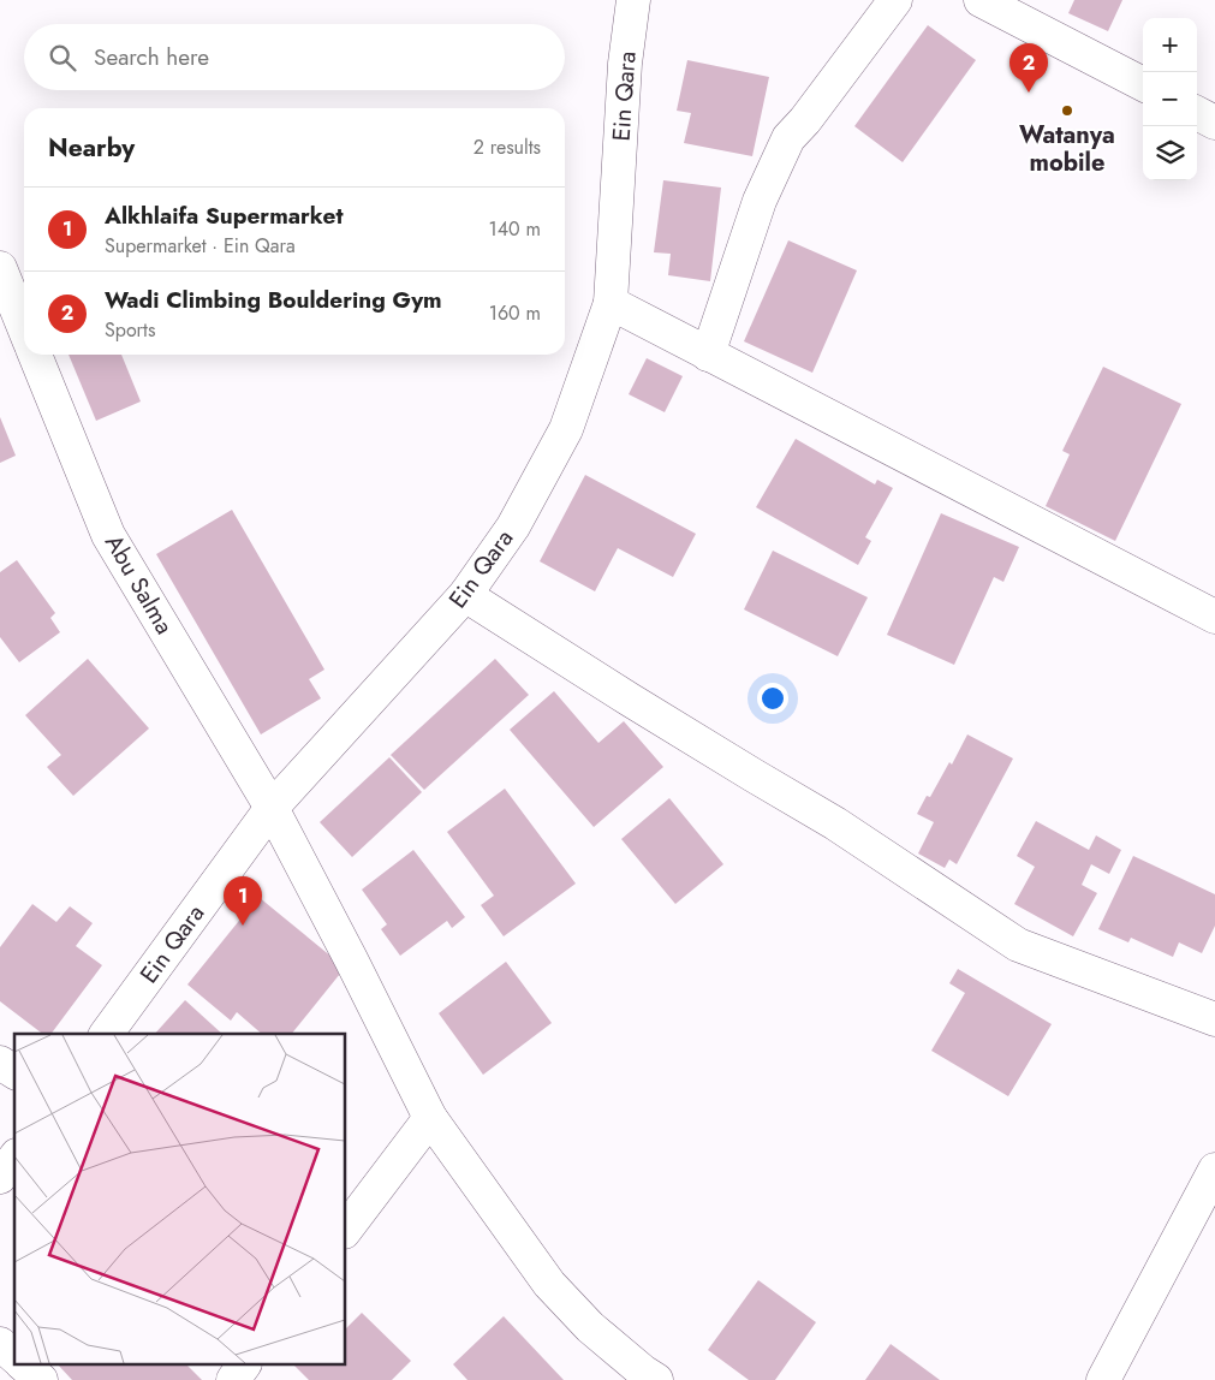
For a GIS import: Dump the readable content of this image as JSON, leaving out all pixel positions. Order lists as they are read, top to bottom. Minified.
{"streets":{"street":["Ein Qara","Abu Salma"]},"crossings":[["Ein Qara","Abu Salma"]],"places":["Watanya mobile"],"page":{"map_buttons":["+","−"],"search":"Search here","pins":["2","1"],"heading":["Nearby","2 results"],"list":[{"mark":"1","name":"Alkhlaifa Supermarket","note":"Supermarket · Ein Qara","value":"140 m"},{"mark":"2","name":"Wadi Climbing Bouldering Gym","note":"Sports","value":"160 m"}]}}
